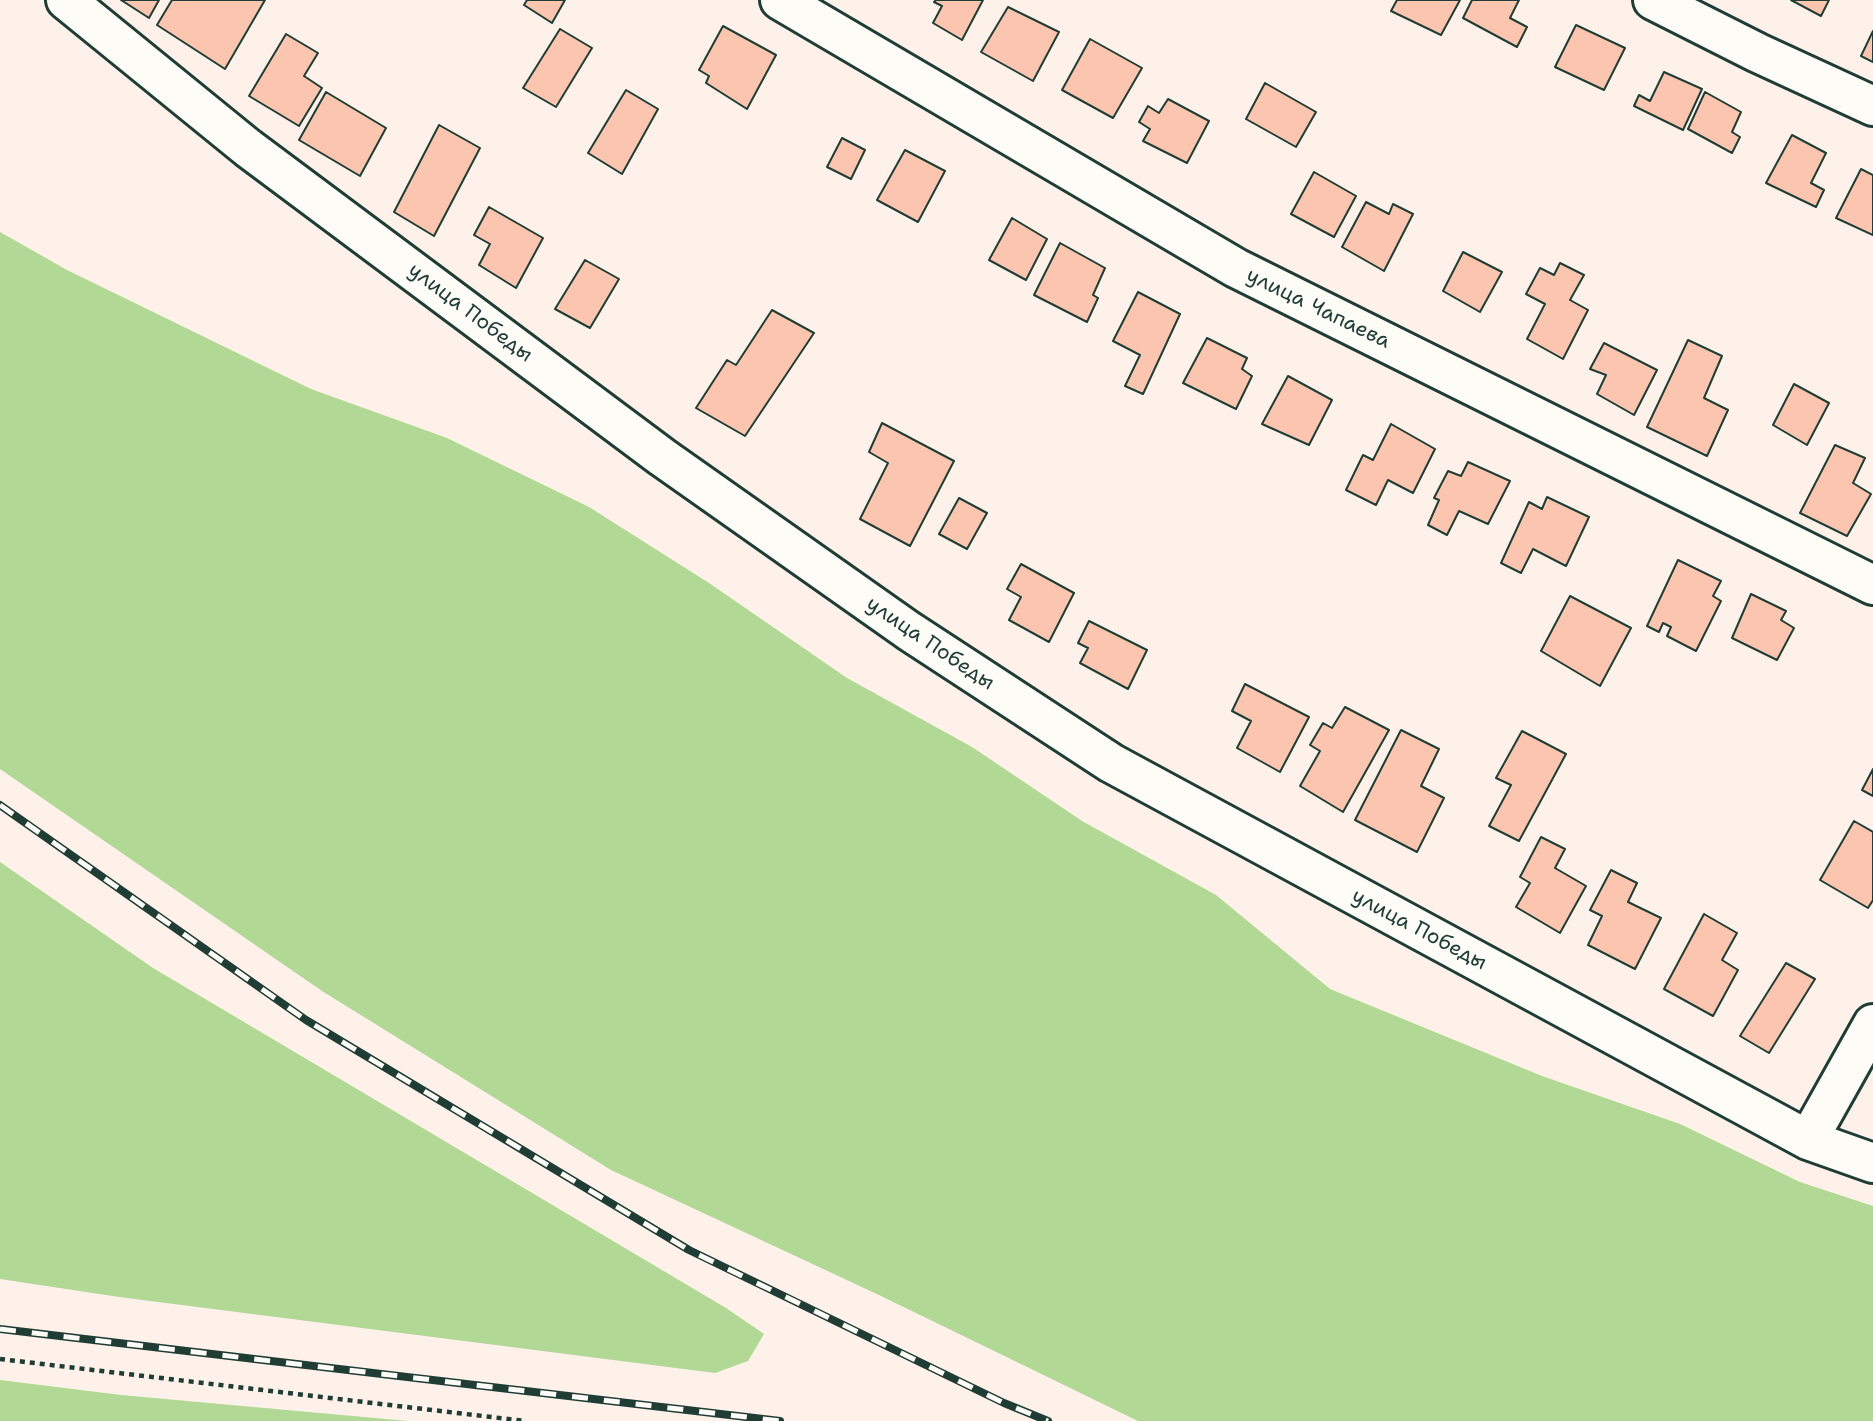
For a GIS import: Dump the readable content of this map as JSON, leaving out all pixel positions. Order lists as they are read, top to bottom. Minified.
{"streets":{"street":["улица Чапаева","улица Победы"]}}
